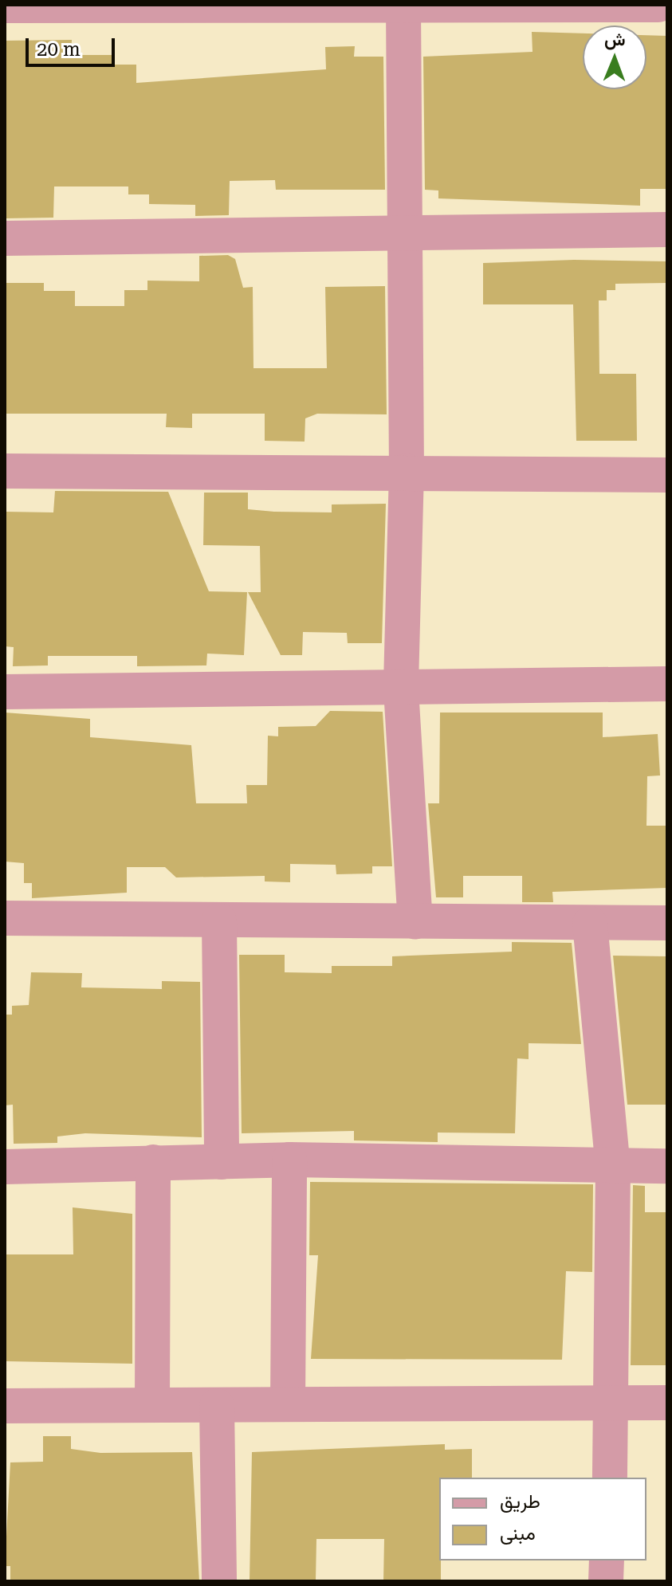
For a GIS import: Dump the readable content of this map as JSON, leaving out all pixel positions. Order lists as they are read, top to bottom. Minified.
{"legend":["طريق","مبنى"],"scale_bar":"20 m","north":"top"}
